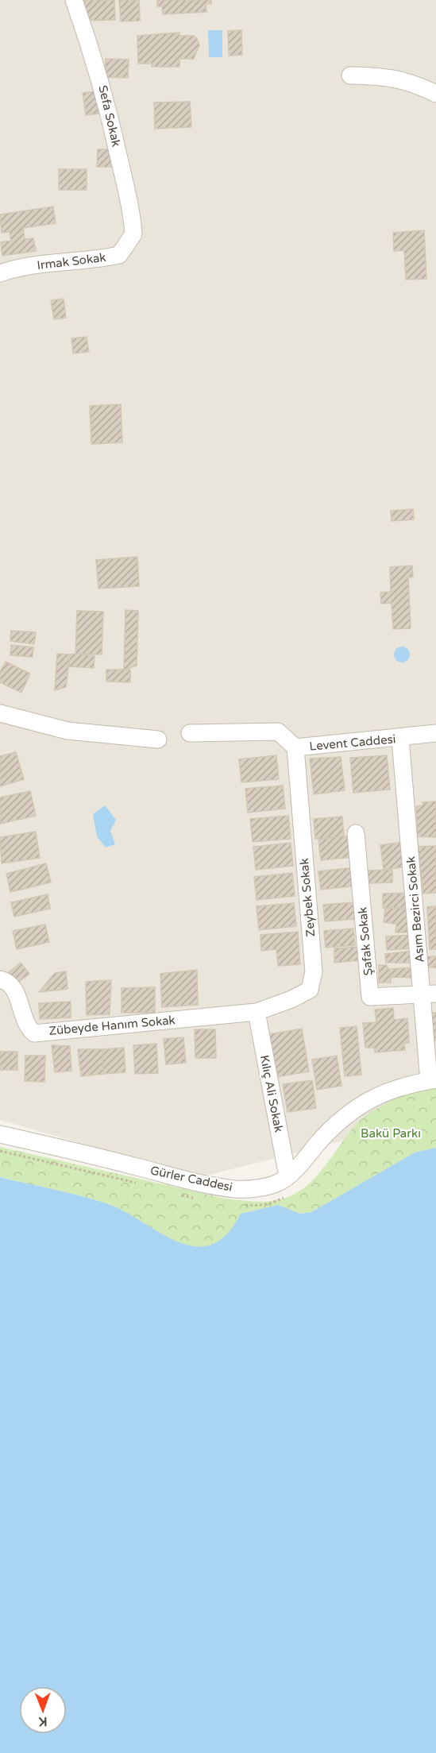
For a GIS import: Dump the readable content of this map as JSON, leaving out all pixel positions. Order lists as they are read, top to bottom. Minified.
{"streets":{"street":["Sefa Sokak","Irmak Sokak","Levent Caddesi","Zeybek Sokak","Asım Bezirci Sokak","Şafak Sokak","Zübeyde Hanım Sokak","Kılıç Ali Sokak","Gürler Caddesi"]},"crossings":[["Sefa Sokak","Irmak Sokak"],["Levent Caddesi","Zeybek Sokak"],["Levent Caddesi","Asım Bezirci Sokak"],["Zeybek Sokak","Zübeyde Hanım Sokak"],["Zeybek Sokak","Kılıç Ali Sokak"],["Asım Bezirci Sokak","Şafak Sokak"],["Asım Bezirci Sokak","Gürler Caddesi"],["Zübeyde Hanım Sokak","Kılıç Ali Sokak"],["Kılıç Ali Sokak","Gürler Caddesi"]],"parks":["Bakü Parkı"],"north":"bottom"}
